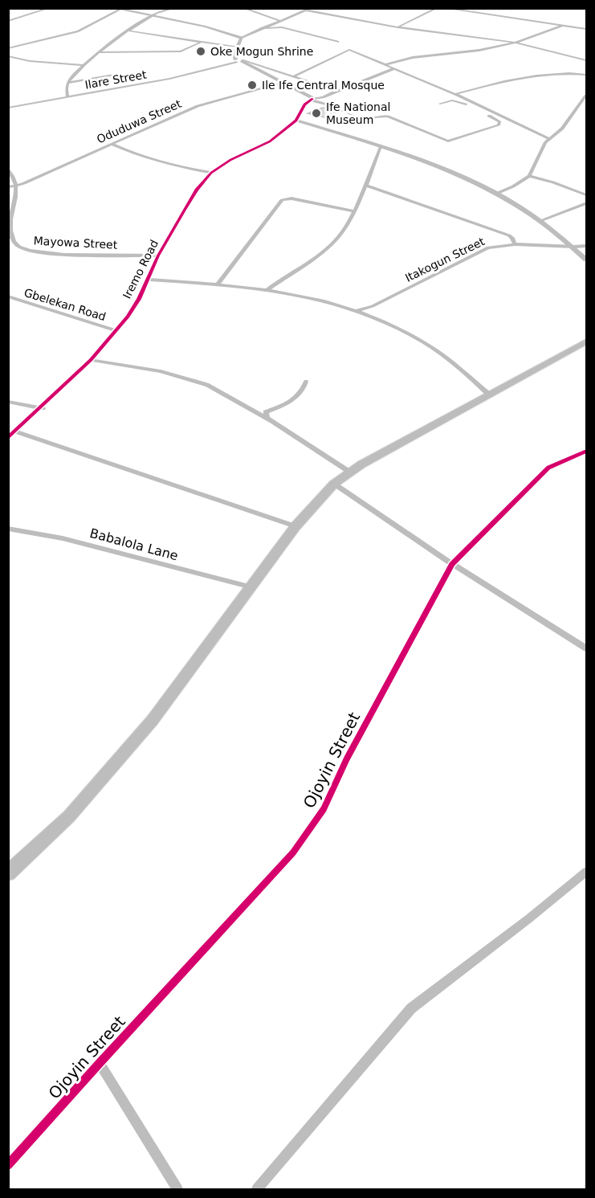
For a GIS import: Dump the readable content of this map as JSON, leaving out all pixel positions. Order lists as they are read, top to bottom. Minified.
{"streets":{"street":["Ilare Street","Oduduwa Street","Mayowa Street","Itakogun Street","Iremo Road","Gbelekan Road","Babalola Lane","Ojoyin Street"]},"crossings":[["Oduduwa Street","Mayowa Street"],["Mayowa Street","Iremo Road"],["Iremo Road","Gbelekan Road"]],"places":["Oke Mogun Shrine","Ile Ife Central Mosque","Ife National Museum"]}
